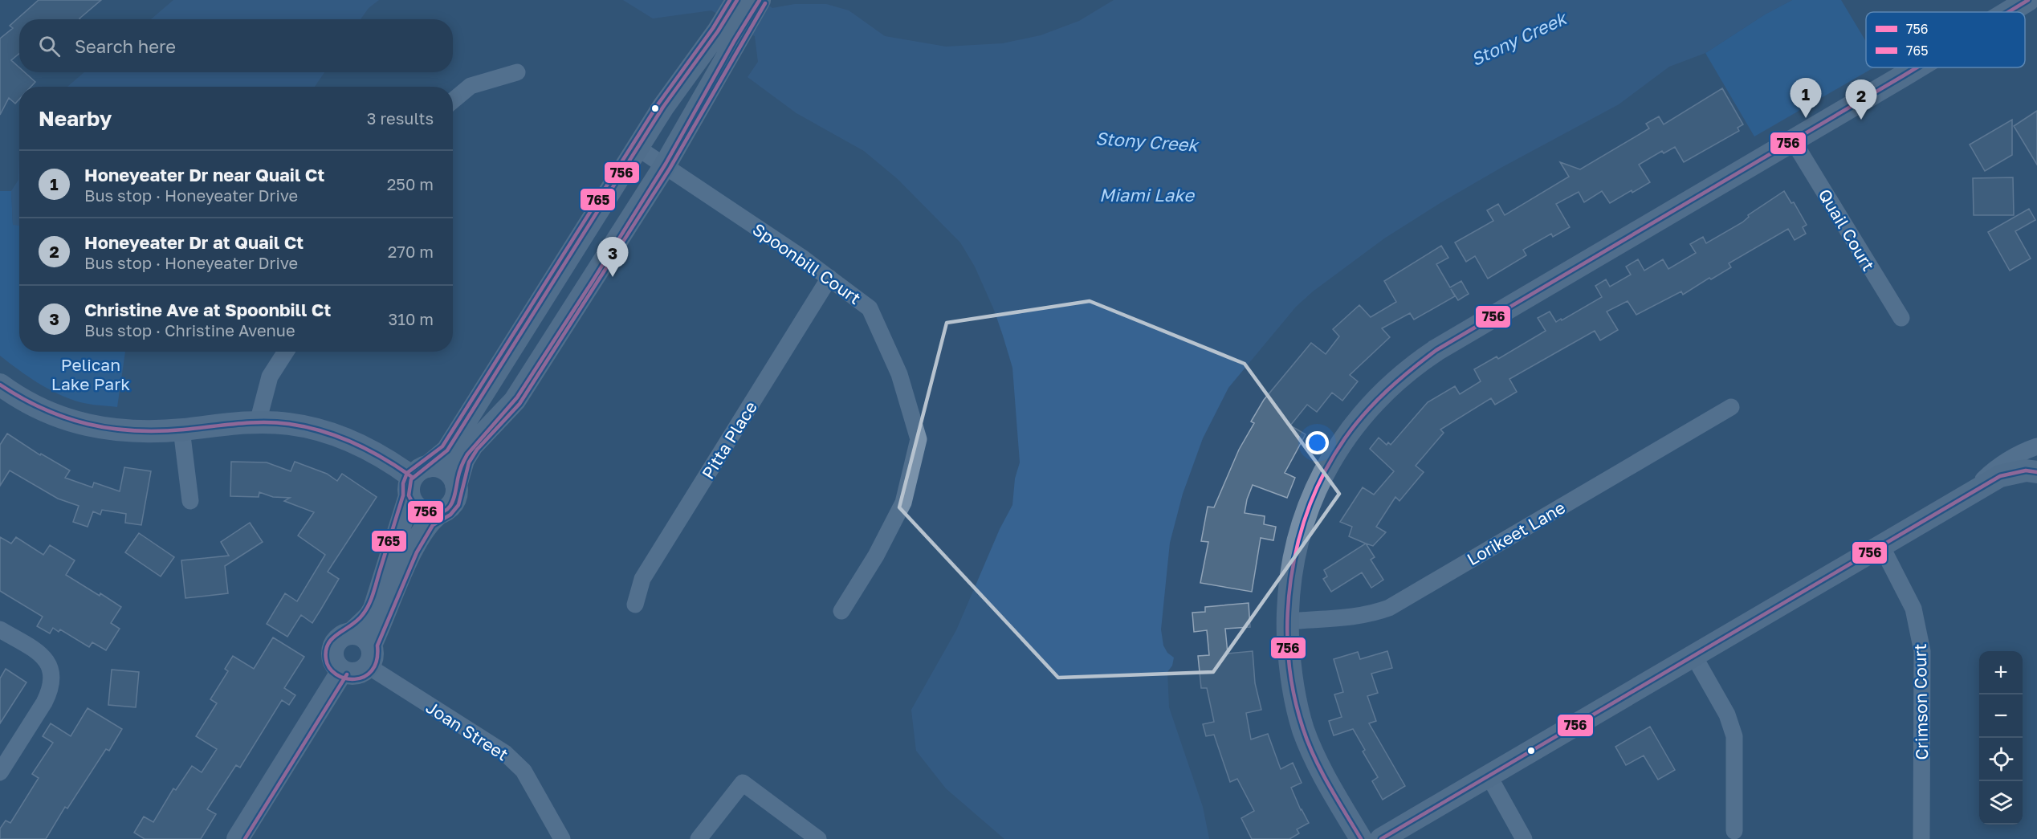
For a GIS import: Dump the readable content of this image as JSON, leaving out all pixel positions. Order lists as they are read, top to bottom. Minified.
{"streets":{"street":["Quail Court","Spoonbill Court","Pitta Place","Lorikeet Lane","Crimson Court","Joan Street"]},"crossings":[["Spoonbill Court","Pitta Place"]],"water":["Stony Creek","Miami Lake"],"parks":["Pelican Lake Park"],"lines":["transit line 756","transit line 765"],"legend":["756","765"],"page":{"search":"Search here","pins":["1","2","3"],"heading":["Nearby","3 results"],"list":[{"mark":"1","name":"Honeyeater Dr near Quail Ct","note":"Bus stop · Honeyeater Drive","value":"250 m"},{"mark":"2","name":"Honeyeater Dr at Quail Ct","note":"Bus stop · Honeyeater Drive","value":"270 m"},{"mark":"3","name":"Christine Ave at Spoonbill Ct","note":"Bus stop · Christine Avenue","value":"310 m"}],"map_buttons":["+","−"]}}
